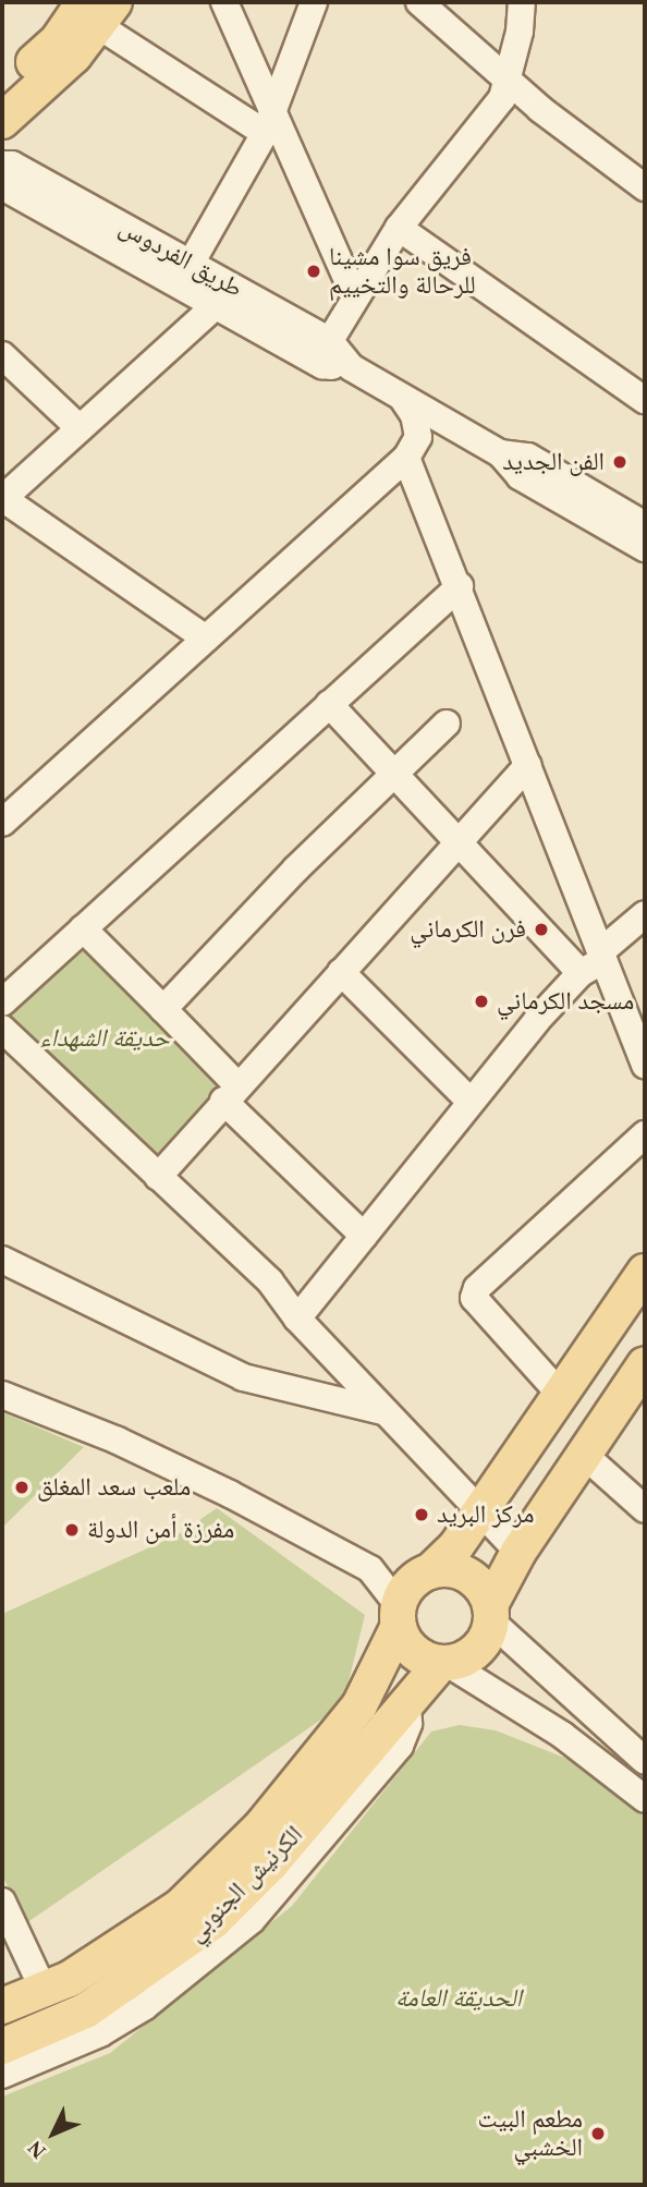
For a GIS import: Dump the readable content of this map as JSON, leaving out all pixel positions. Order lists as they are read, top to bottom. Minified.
{"streets":{"main road":["الكرنيش الجنوبي"],"street":["طريق الفردوس"]},"parks":["حديقة الشهداء","الحديقة العامة"],"places":["فريق سوا مشينا للرحالة والتخييم","الفن الجديد","فرن الكرماني","مسجد الكرماني","ملعب سعد المغلق","مركز البريد","مفرزة أمن الدولة","مطعم البيت الخشبي"],"north":"bottom left"}
